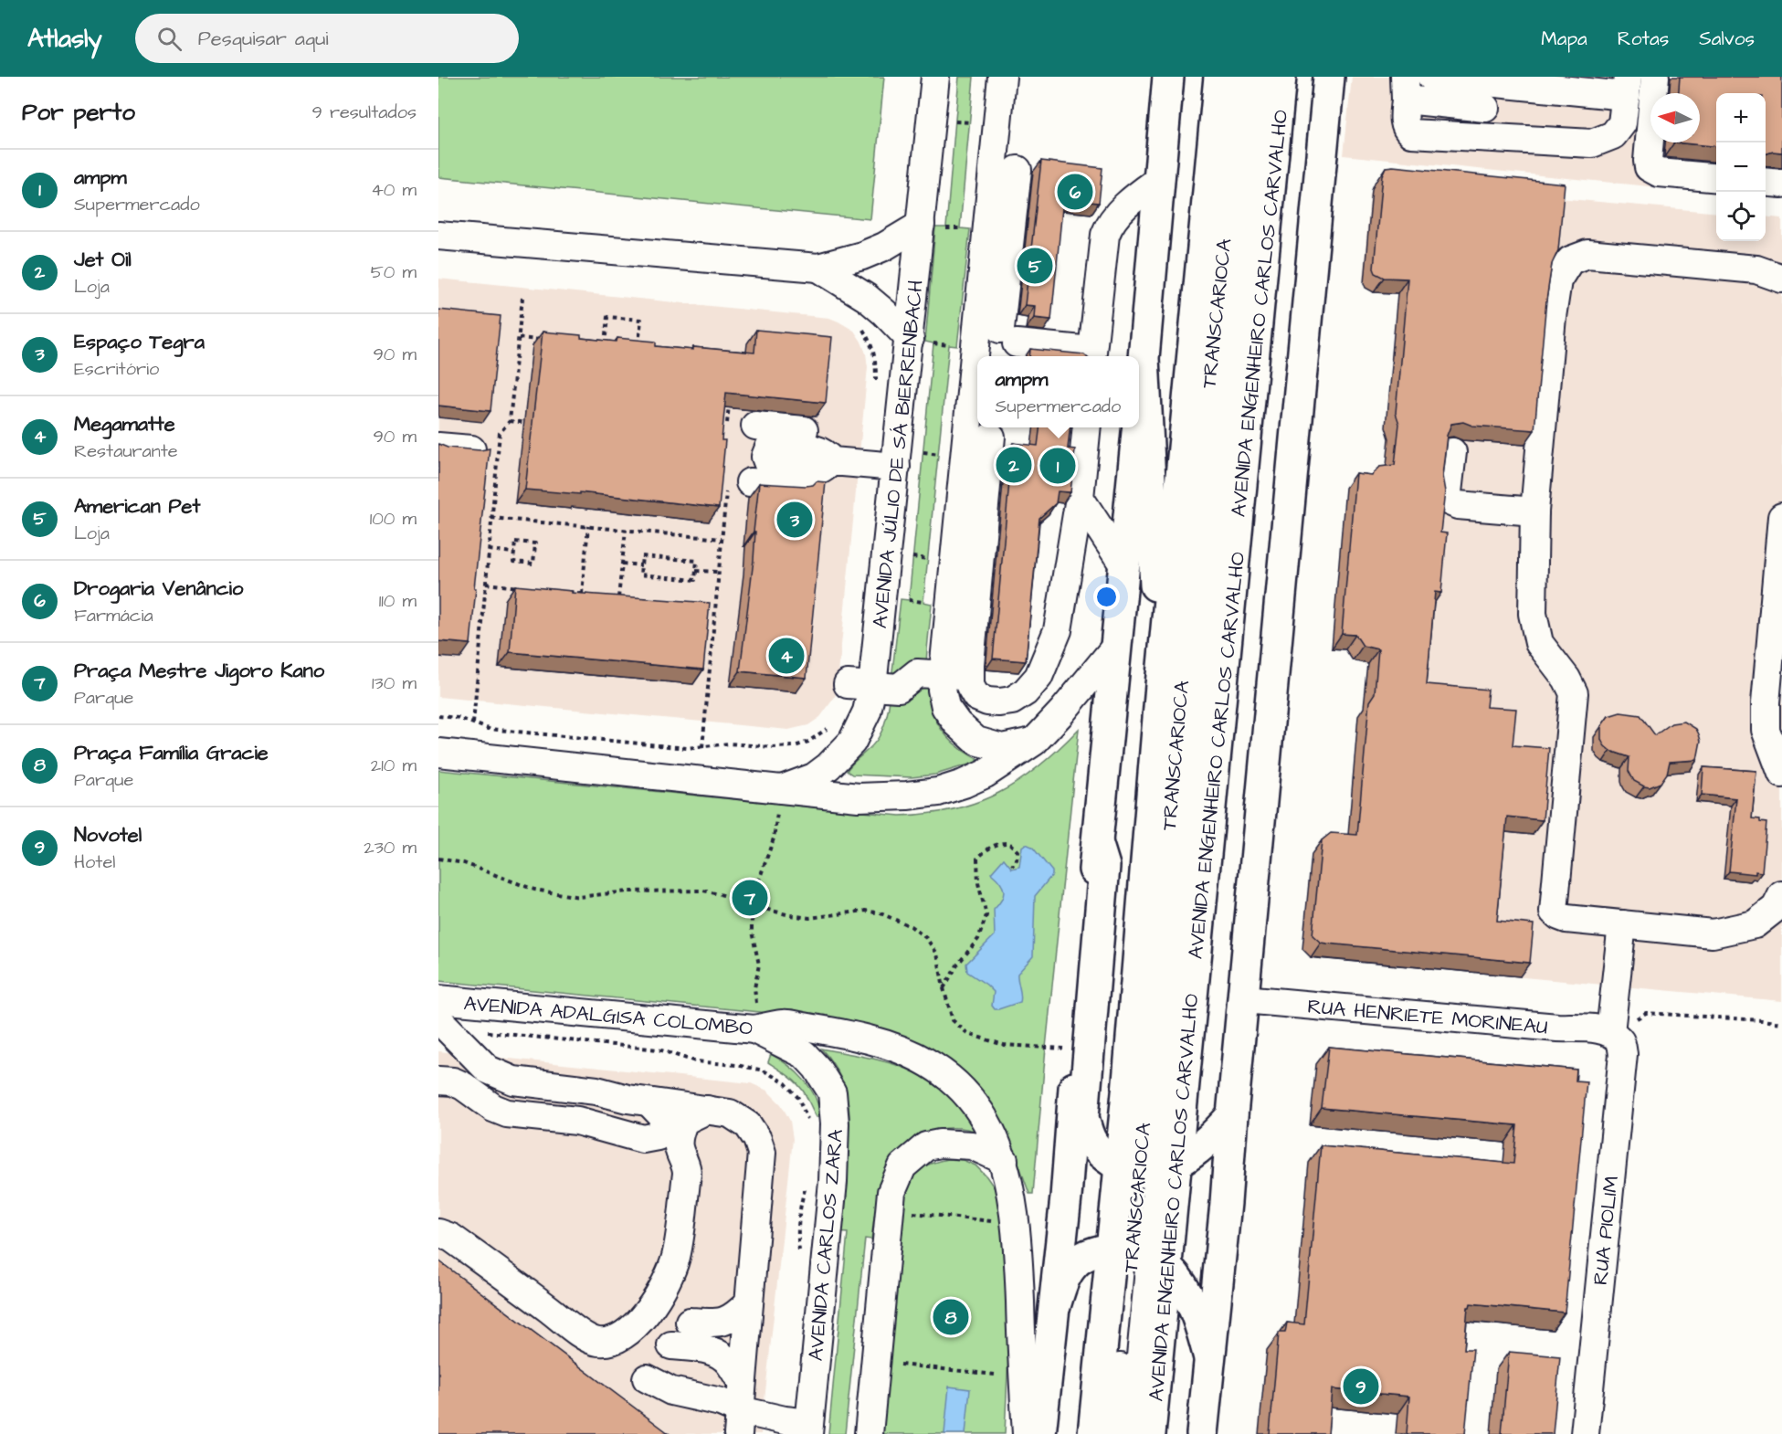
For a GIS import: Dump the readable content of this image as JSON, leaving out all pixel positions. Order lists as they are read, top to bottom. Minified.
{"streets":{"main road":["AVENIDA ENGENHEIRO CARLOS CARVALHO"],"street":["TRANSCARIOCA","AVENIDA JÚLIO DE SÁ BIERRENBACH","AVENIDA ADALGISA COLOMBO","RUA HENRIETE MORINEAU","RUA PIOLIM","AVENIDA CARLOS ZARA"]},"crossings":[["TRANSCARIOCA","AVENIDA ENGENHEIRO CARLOS CARVALHO"],["AVENIDA ADALGISA COLOMBO","AVENIDA CARLOS ZARA"],["RUA HENRIETE MORINEAU","RUA PIOLIM"]],"north":"left","page":{"header":"Atlasly","search":"Pesquisar aqui","nav":["Mapa","Rotas","Salvos"],"heading":["Por perto","9 resultados"],"map_buttons":["+","−"],"list":[{"mark":"1","name":"ampm","note":"Supermercado","value":"40 m"},{"mark":"2","name":"Jet Oil","note":"Loja","value":"50 m"},{"mark":"3","name":"Espaço Tegra","note":"Escritório","value":"90 m"},{"mark":"4","name":"Megamatte","note":"Restaurante","value":"90 m"},{"mark":"5","name":"American Pet","note":"Loja","value":"100 m"},{"mark":"6","name":"Drogaria Venâncio","note":"Farmácia","value":"110 m"},{"mark":"7","name":"Praça Mestre Jigoro Kano","note":"Parque","value":"130 m"},{"mark":"8","name":"Praça Família Gracie","note":"Parque","value":"210 m"},{"mark":"9","name":"Novotel","note":"Hotel","value":"230 m"}],"pins":["6","5","2","1","3","4","7","8","9"],"popup":["ampm","Supermercado"]}}
